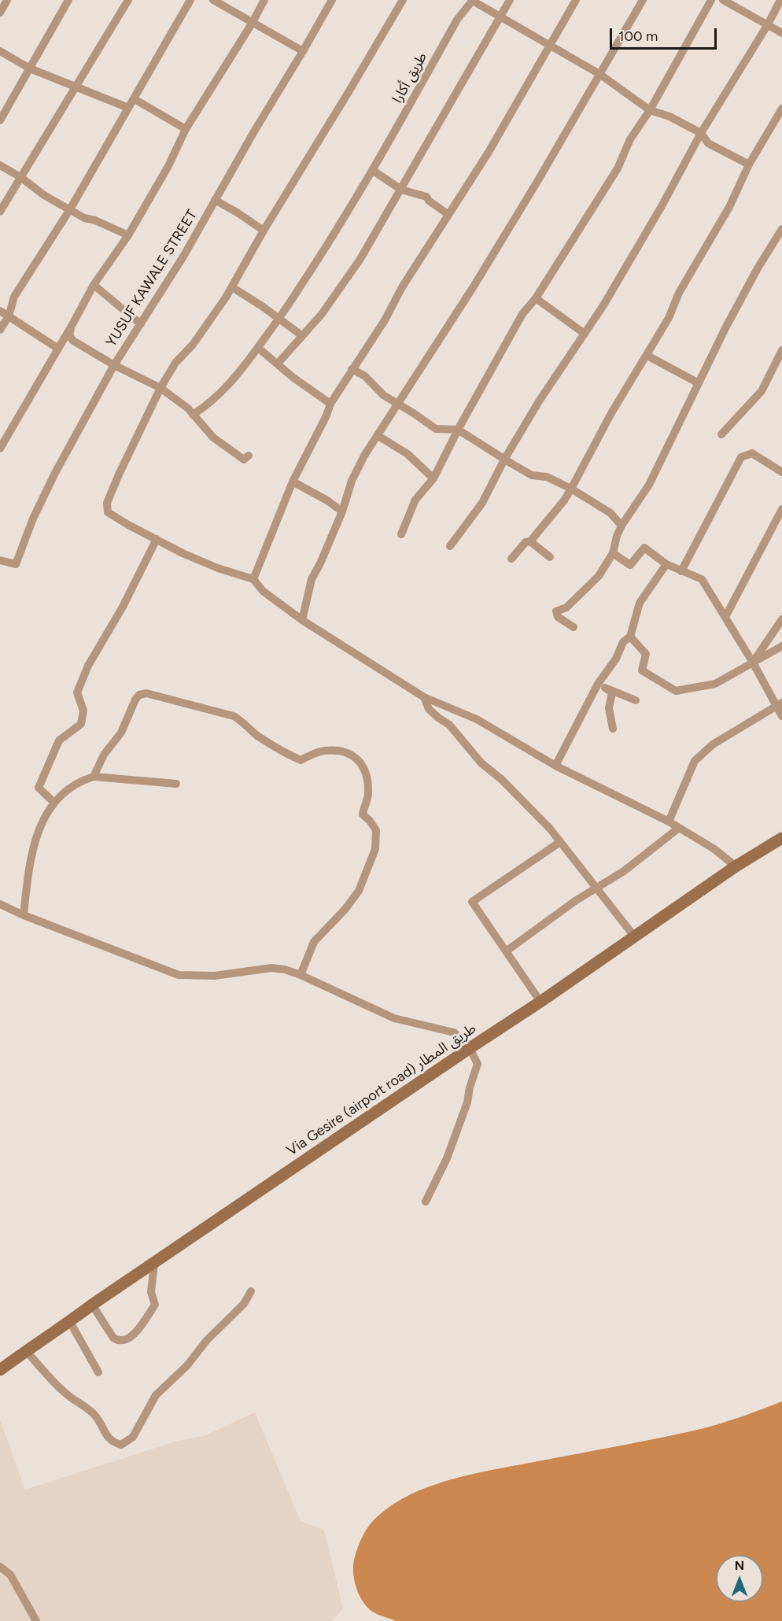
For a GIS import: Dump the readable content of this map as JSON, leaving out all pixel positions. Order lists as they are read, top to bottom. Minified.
{"streets":{"main road":["Via Gesire (airport road) طريق المطار"],"street":["طريق أكارا","YUSUF KAWALE STREET"]},"scale_bar":"100 m","north":"top"}
